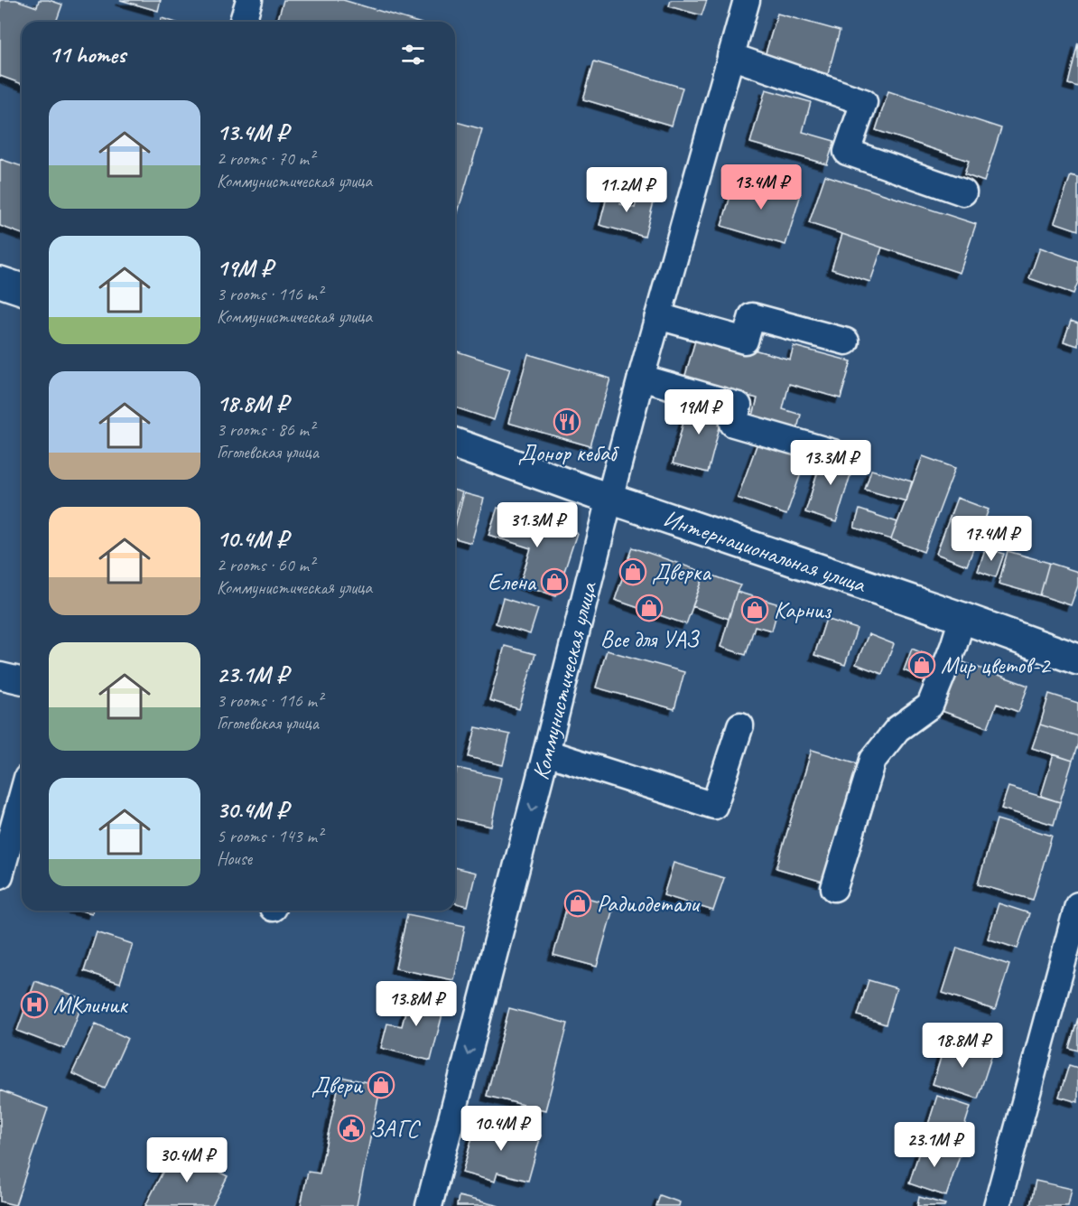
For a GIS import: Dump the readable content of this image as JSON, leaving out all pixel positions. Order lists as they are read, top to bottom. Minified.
{"streets":{"main road":["Интернациональная улица"],"street":["Коммунистическая улица"]},"crossings":[["Интернациональная улица","Коммунистическая улица"]],"one_way":["Коммунистическая улица"],"places":{"restaurant":["Донор кебаб"],"shop":["Дверка","Елена","Все для УАЗ","Карниз","Мир цветов-2","Радиодетали","Двери"],"hospital":["МКлиник"],"public building":["ЗАГС"]},"page":{"heading":"11 homes","list":[{"name":"13.4M ₽","note":"2 rooms · 70 m² · Коммунистическая улица"},{"name":"19M ₽","note":"3 rooms · 116 m² · Коммунистическая улица"},{"name":"18.8M ₽","note":"3 rooms · 86 m² · Гоголевская улица"},{"name":"10.4M ₽","note":"2 rooms · 60 m² · Коммунистическая улица"},{"name":"23.1M ₽","note":"3 rooms · 116 m² · Гоголевская улица"},{"name":"30.4M ₽","note":"5 rooms · 143 m² · House"}],"price":["13.4M ₽","11.2M ₽","19M ₽","13.3M ₽","31.3M ₽","17.4M ₽","13.8M ₽","18.8M ₽","10.4M ₽","23.1M ₽","30.4M ₽"]}}
